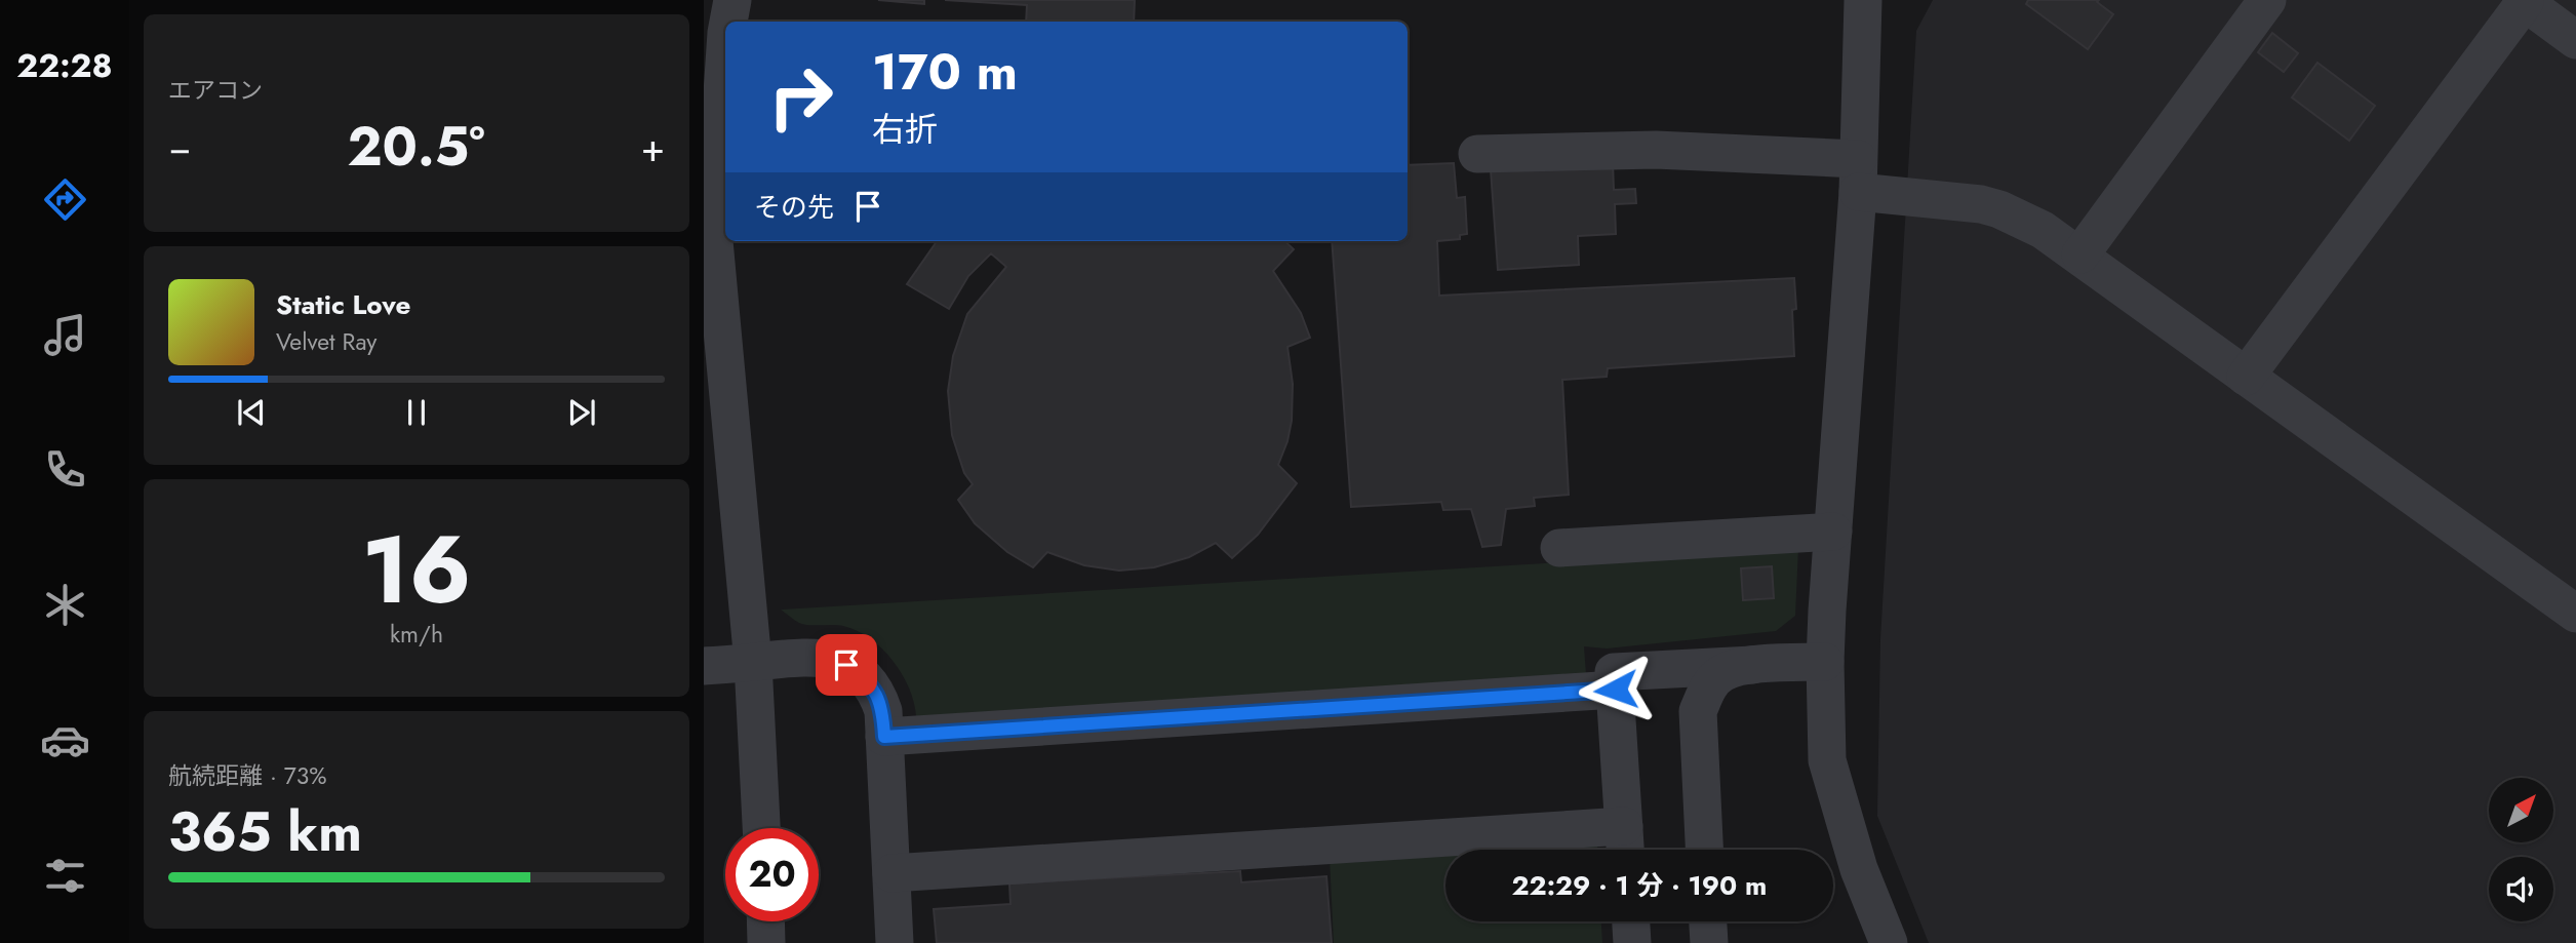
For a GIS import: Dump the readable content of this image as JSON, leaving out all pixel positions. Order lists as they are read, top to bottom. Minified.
{"north":"top right","page":{"tabs":"22:28","tile":["エアコン",["16","km/h"],["航続距離 · 73%","365 km"]],"turn":["170 m","右折"],"heat":["−","20.5°","+"],"then":"その先","song":["Static Love","Velvet Ray"],"limit":"20","trip":"22:29 · 1 分 · 190 m"}}
